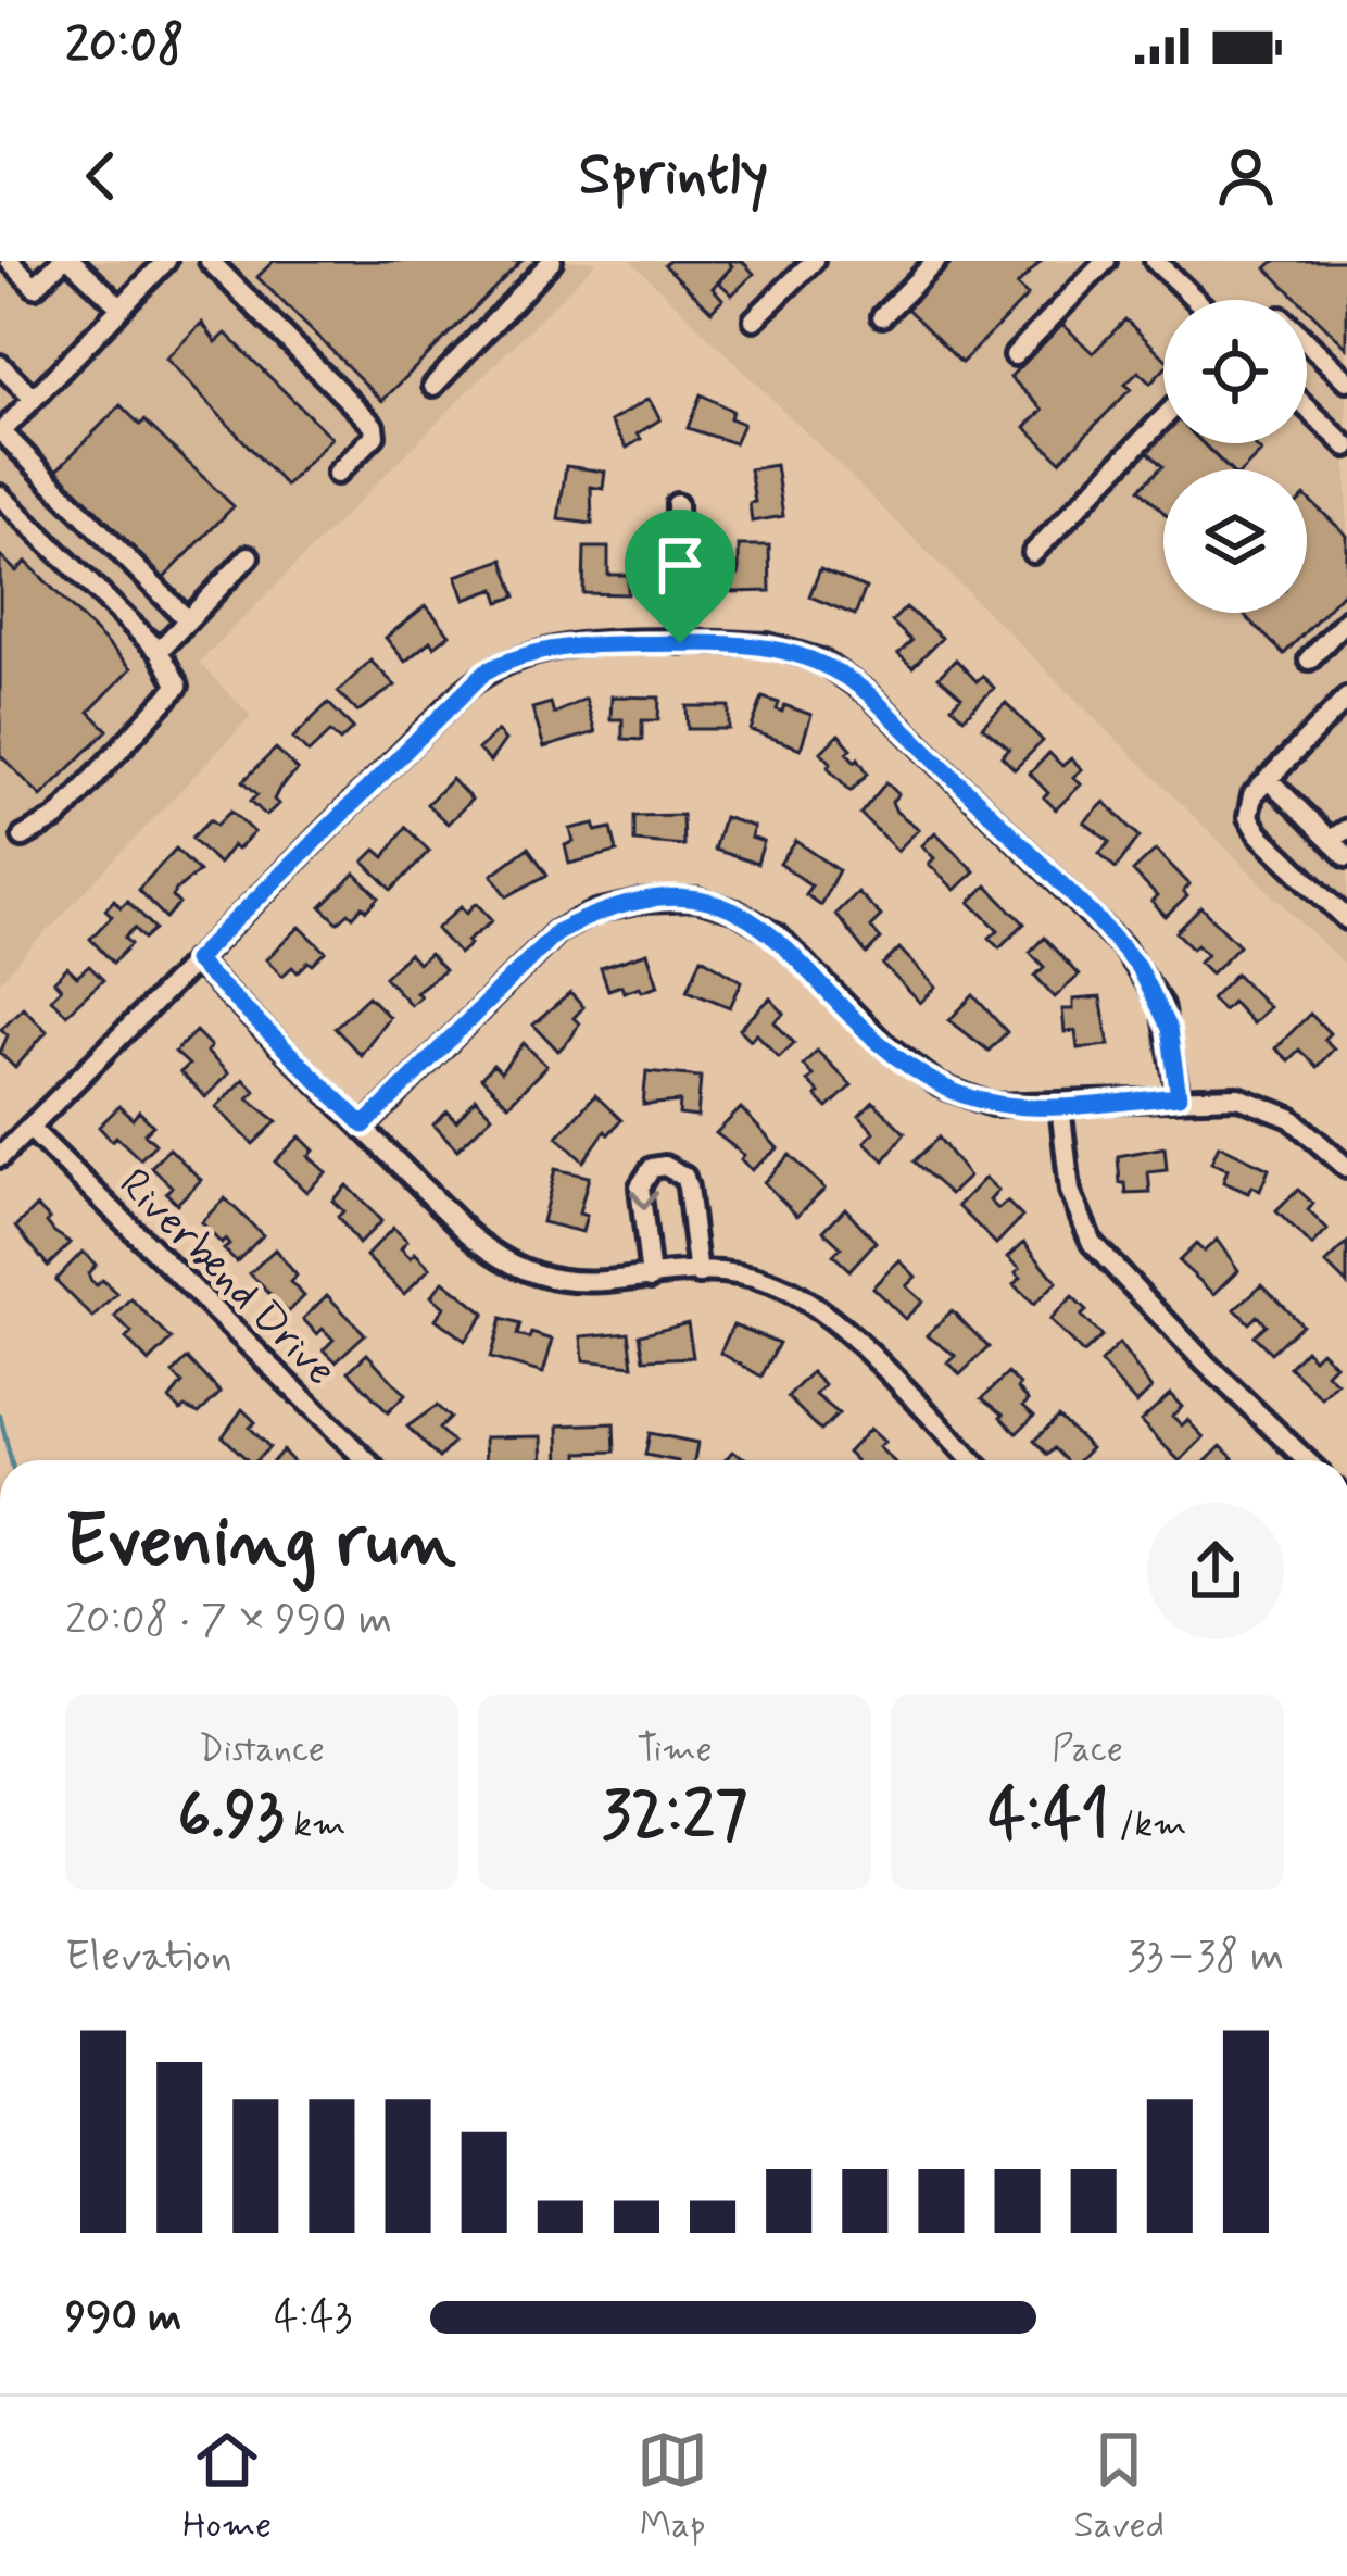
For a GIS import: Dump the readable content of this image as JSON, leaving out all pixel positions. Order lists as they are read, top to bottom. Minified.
{"streets":{"street":["Riverbend Drive"]},"page":{"status":"20:08","header":"Sprintly","heading":["Evening run","20:08 · 7 × 990 m"],"stats":[["Distance","6.93 km"],["Time","32:27"],["Pace","4:41 /km"]],"chart":["Elevation","33–38 m"],"list":[{"name":"990 m","note":"4:43"}],"tabs":["Home","Map","Saved"]}}
